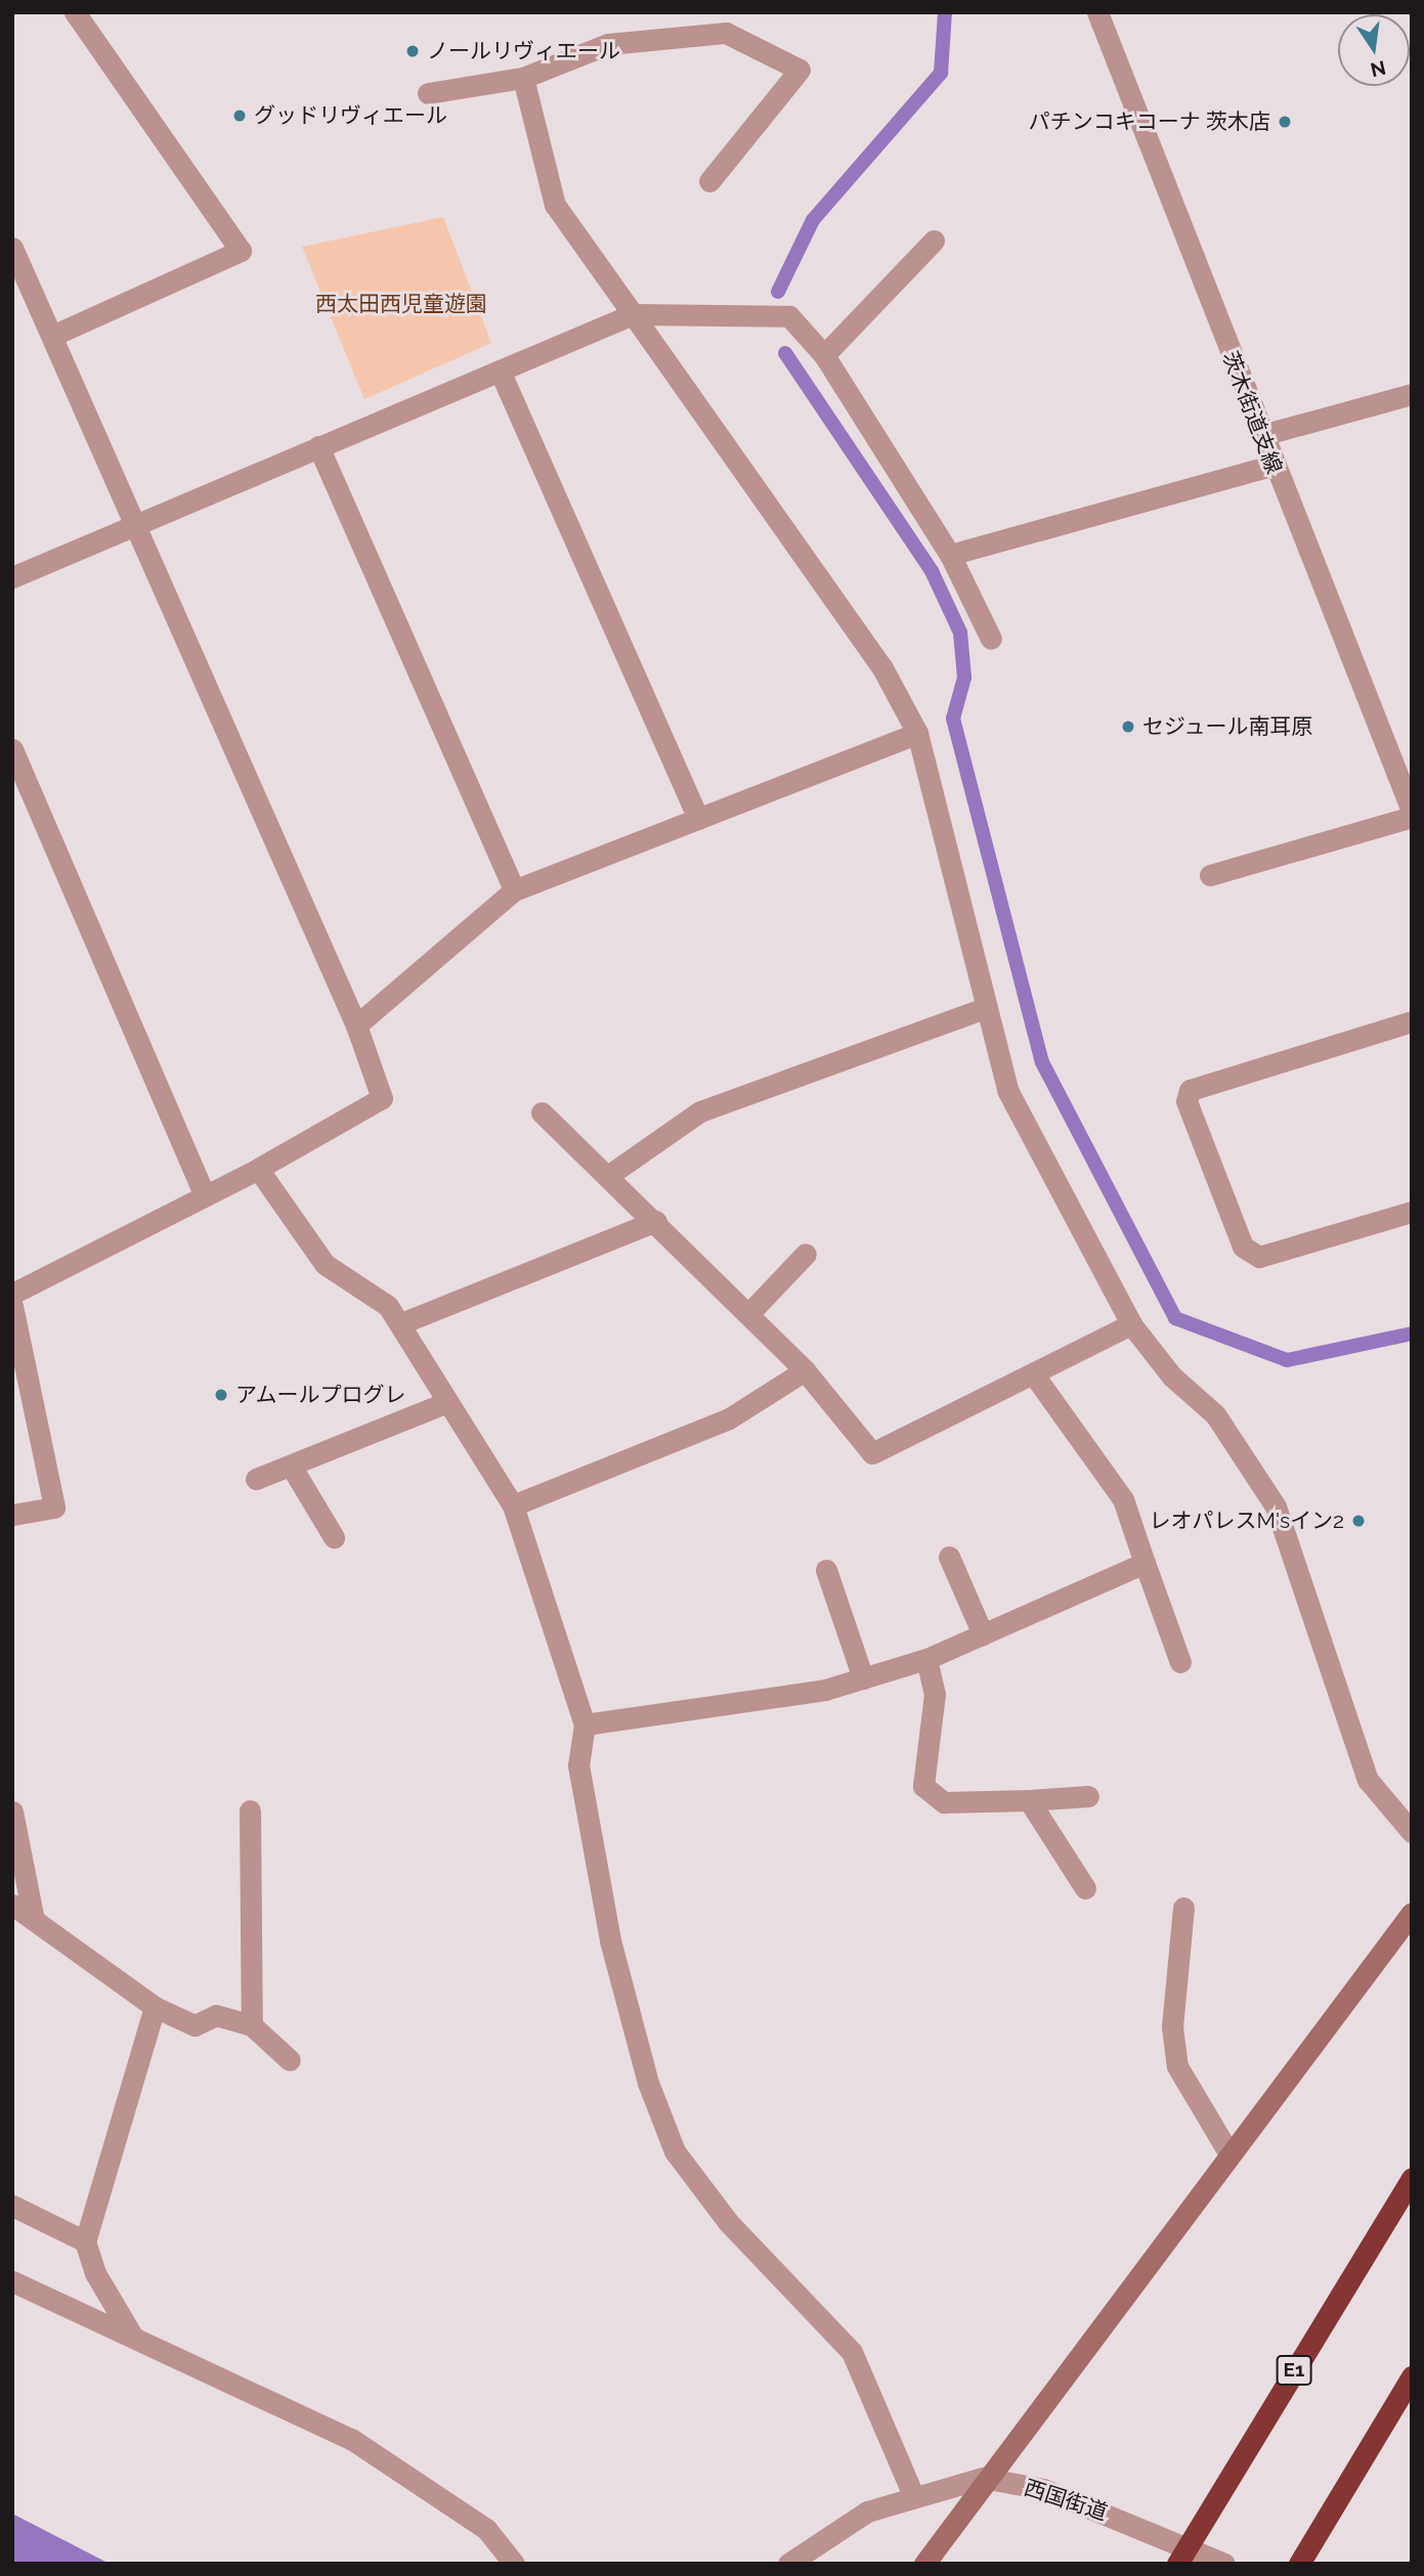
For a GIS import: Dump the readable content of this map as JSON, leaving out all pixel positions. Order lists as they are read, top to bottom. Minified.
{"streets":{"highway":["E1"],"street":["茨木街道支線","西国街道"]},"parks":["西太田西児童遊園"],"places":["ノールリヴィエール","グッドリヴィエール","パチンコキコーナ 茨木店","セジュール南耳原","アムールプログレ","レオパレスM'sイン2"],"north":"bottom"}
